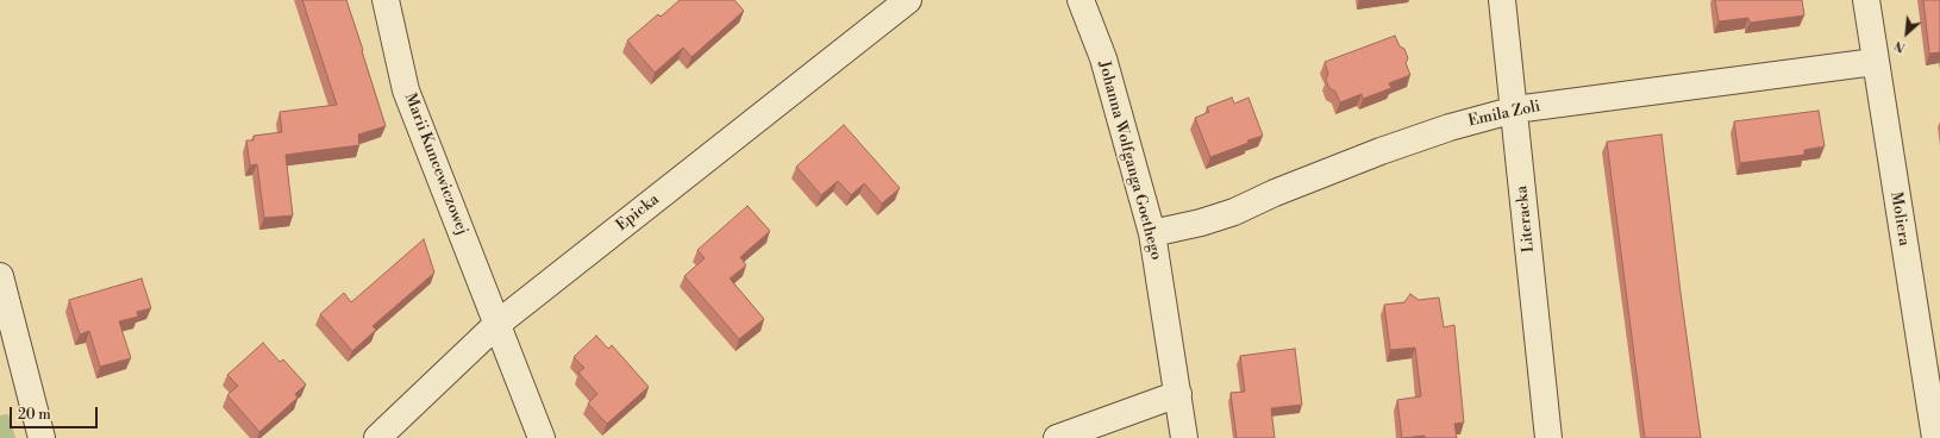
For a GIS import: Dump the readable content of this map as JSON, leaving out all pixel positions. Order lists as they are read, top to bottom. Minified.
{"streets":{"street":["Emila Zoli","Johanna Wolfganga Goethego","Marii Kuncewiczowej","Epicka","Literacka","Moliera"]},"crossings":[["Emila Zoli","Johanna Wolfganga Goethego"],["Emila Zoli","Literacka"],["Emila Zoli","Moliera"],["Marii Kuncewiczowej","Epicka"]],"scale_bar":"20 m","north":"bottom left"}
